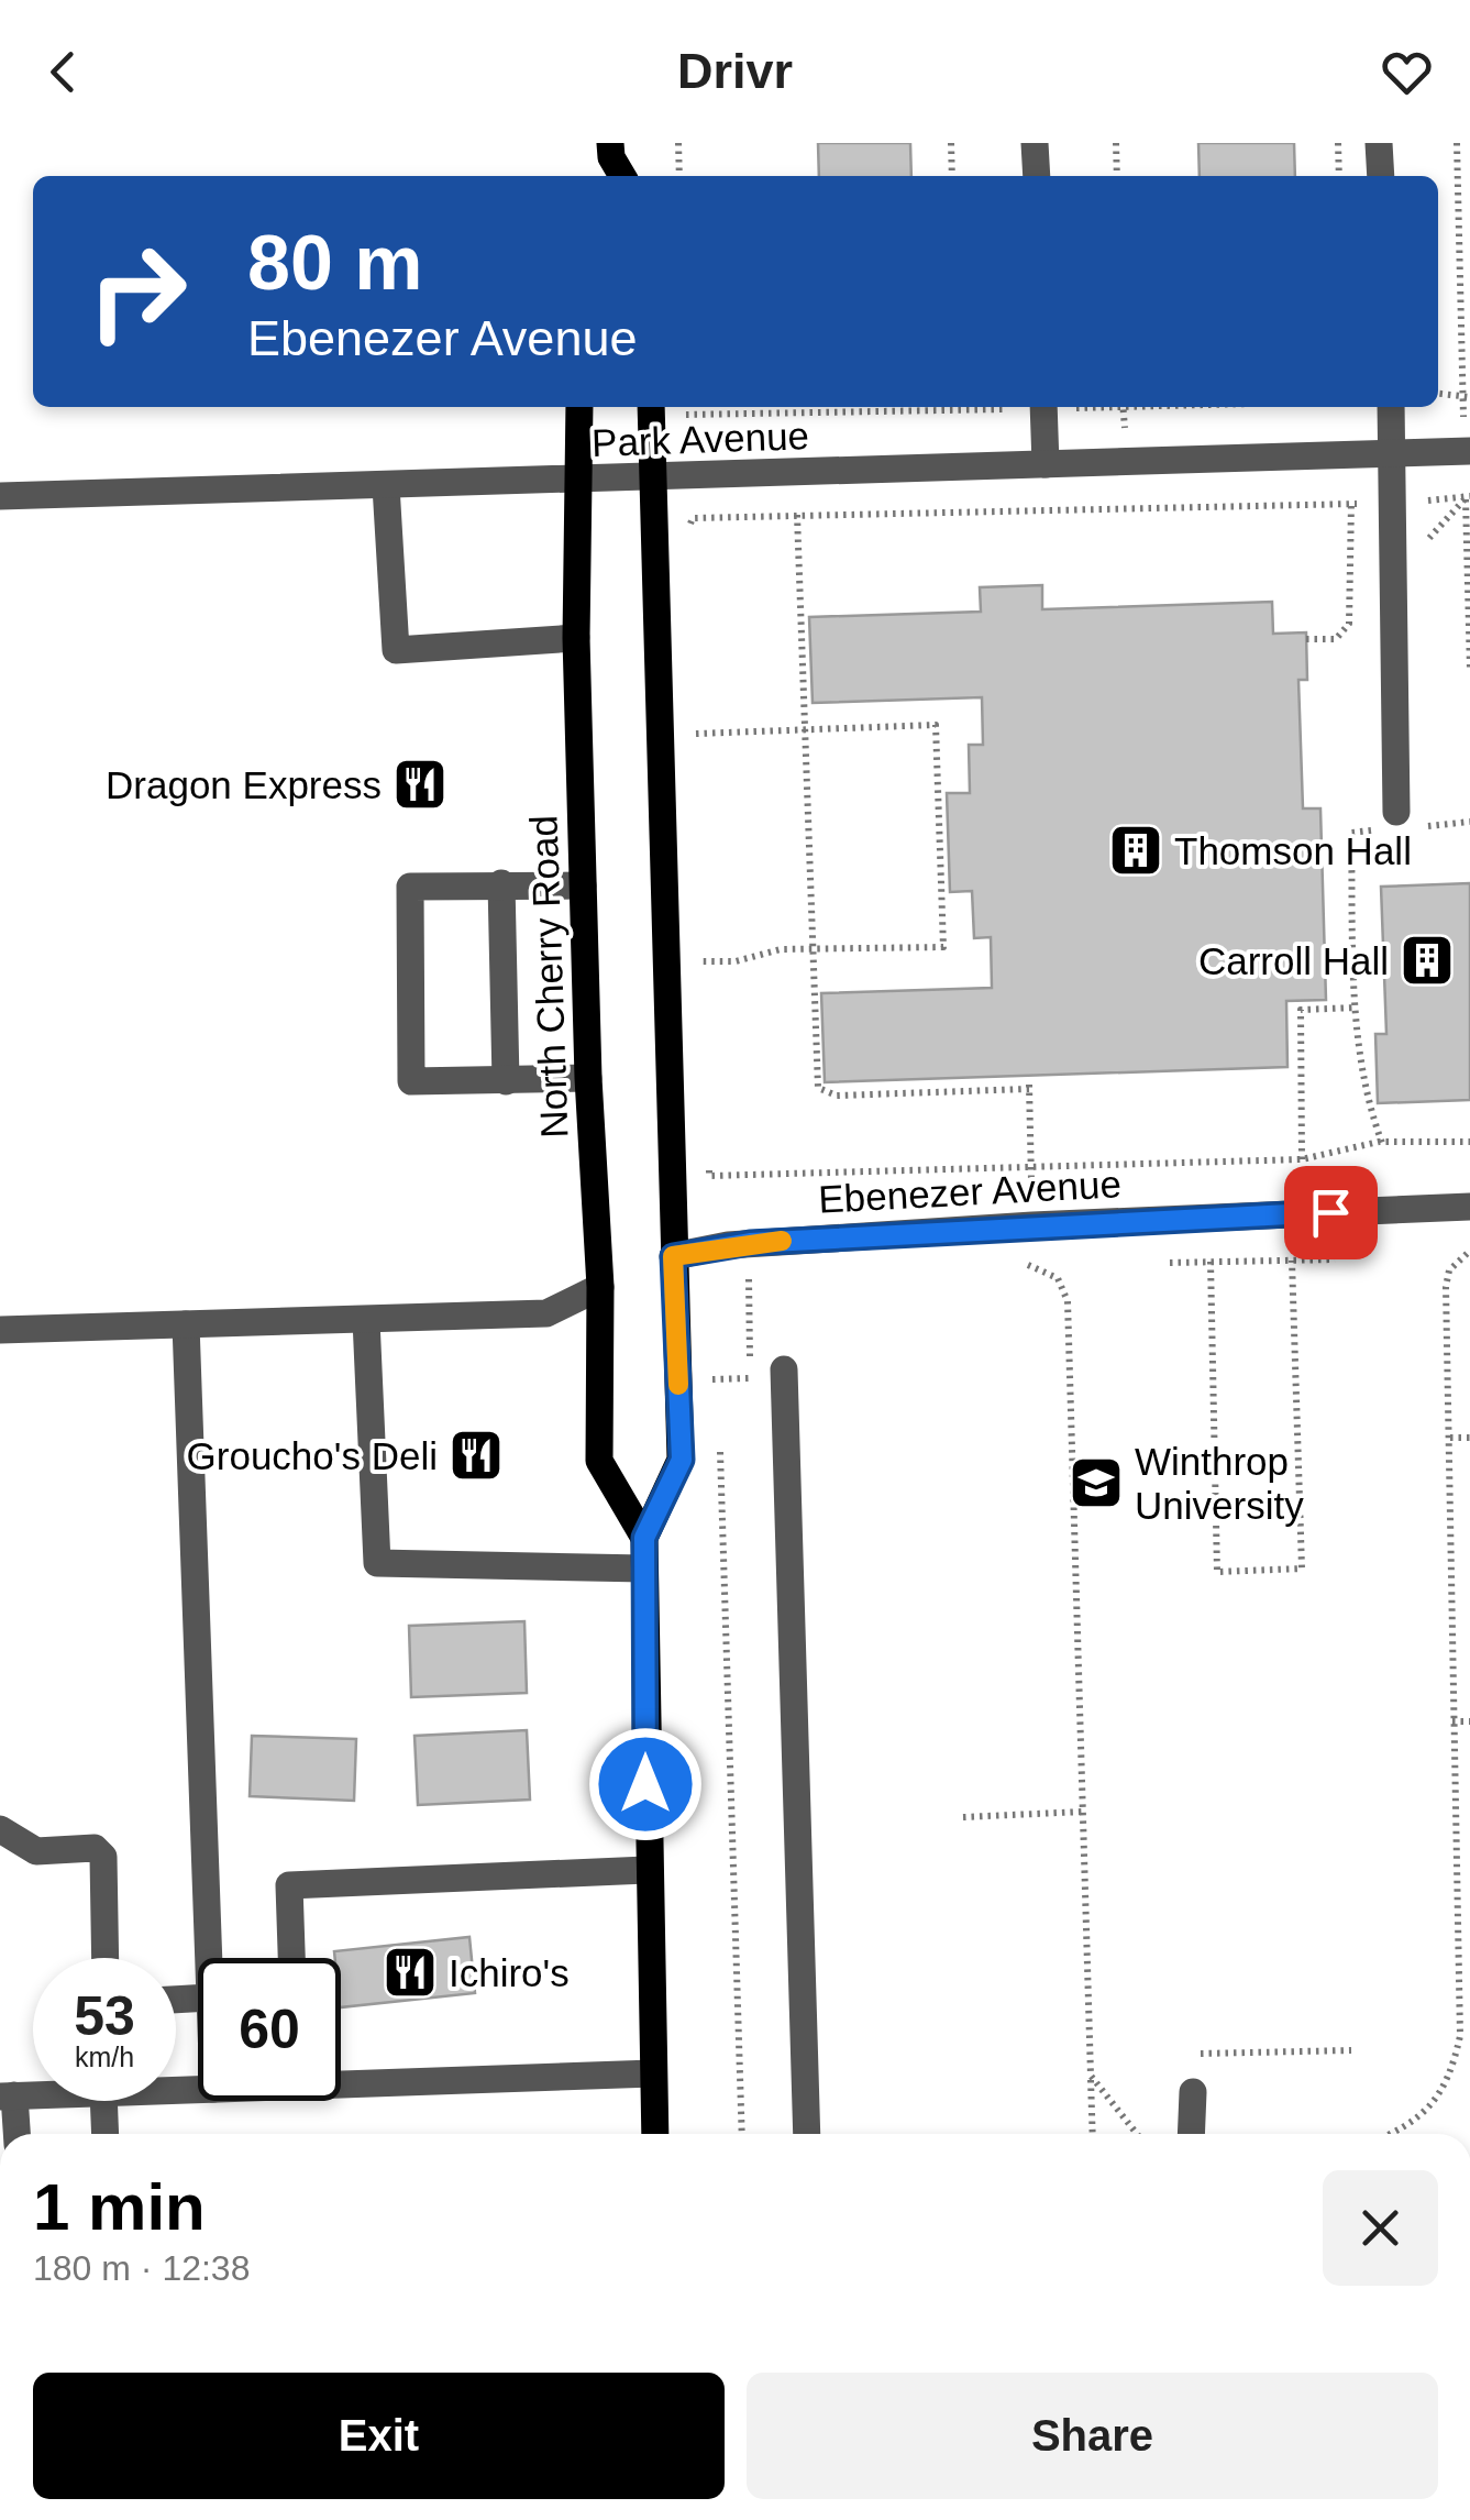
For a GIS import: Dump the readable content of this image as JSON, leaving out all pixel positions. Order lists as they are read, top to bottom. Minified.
{"streets":{"main road":["North Cherry Road"],"street":["Park Avenue","Ebenezer Avenue"]},"crossings":[["Park Avenue","North Cherry Road"]],"places":{"restaurant":["Dragon Express","Groucho's Deli","Ichiro's"],"building":["Thomson Hall","Carroll Hall"],"school or university":["Winthrop University"]},"page":{"header":"Drivr","turn":["80 m","Ebenezer Avenue"],"speed":"53 km/h","limit":"60","heading":["1 min","180 m · 12:38"],"buttons":["Exit","Share"]}}
